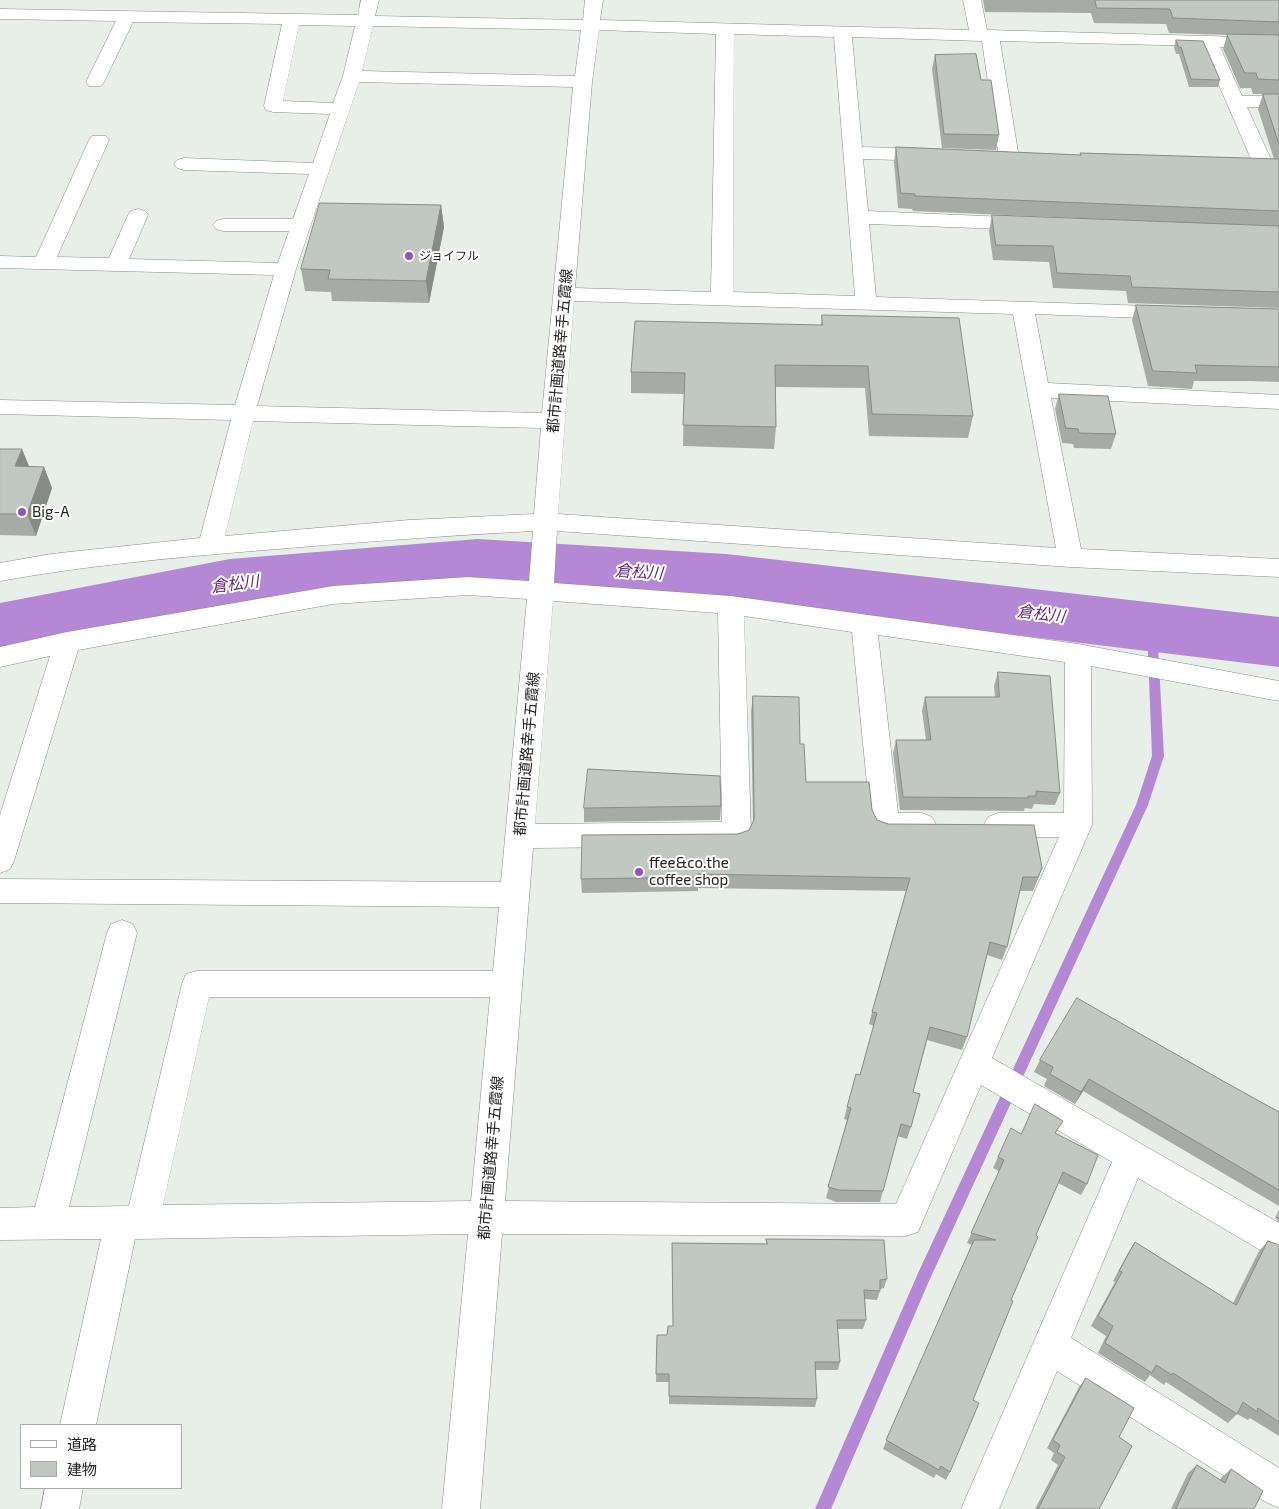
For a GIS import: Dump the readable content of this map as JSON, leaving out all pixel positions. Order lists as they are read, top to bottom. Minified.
{"streets":{"street":["都市計画道路幸手五霞線"]},"water":["倉松川"],"places":["ジョイフル","Big-A","ffee&co.the coffee shop"],"legend":["道路","建物"]}
